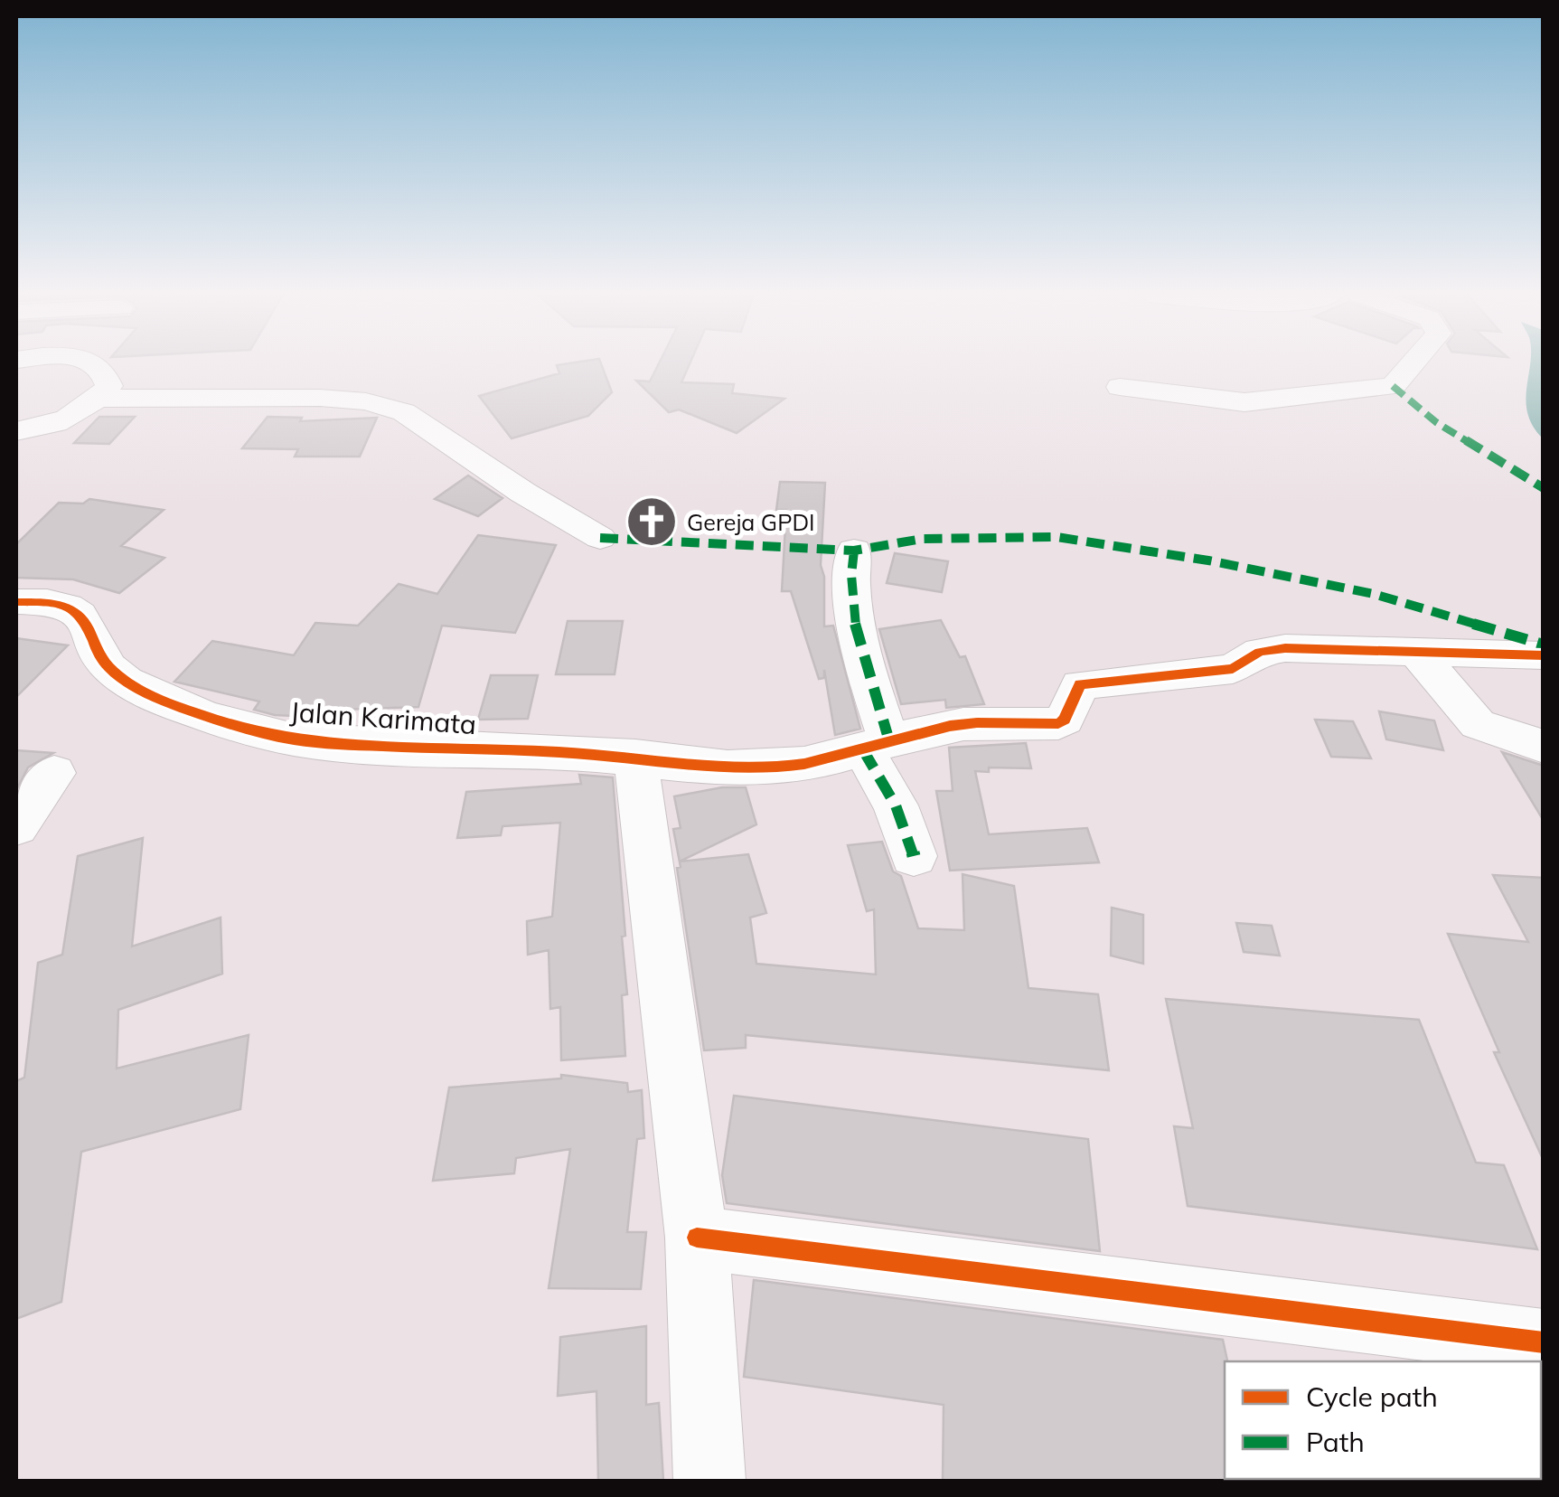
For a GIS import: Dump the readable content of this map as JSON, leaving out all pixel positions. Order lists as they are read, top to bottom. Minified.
{"streets":{"street":["Jalan Karimata"]},"places":{"church":["Gereja GPDI"]},"legend":["Cycle path","Path"]}
